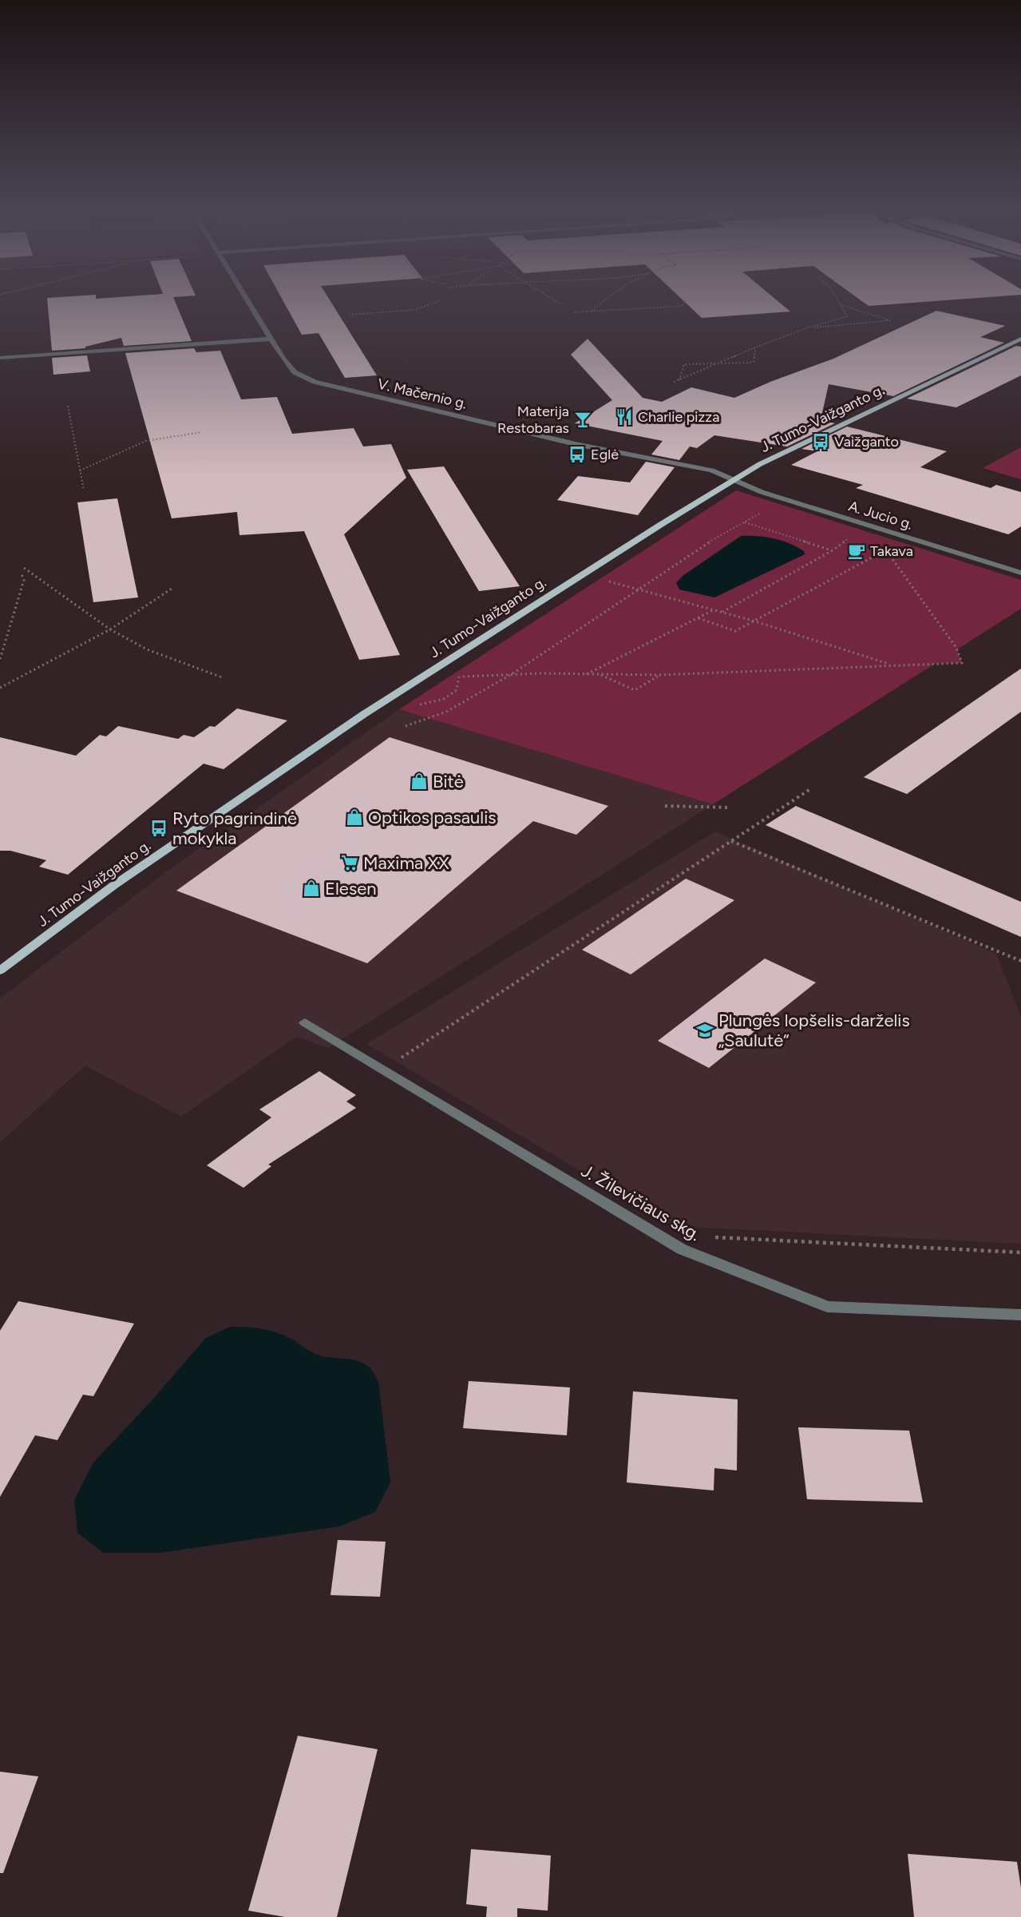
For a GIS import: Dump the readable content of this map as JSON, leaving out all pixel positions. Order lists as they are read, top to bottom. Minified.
{"streets":{"main road":["J. Tumo-Vaižganto g."],"street":["V. Mačernio g.","A. Jucio g.","J. Žilevičiaus skg."]},"crossings":[["V. Mačernio g.","J. Tumo-Vaižganto g."],["V. Mačernio g.","A. Jucio g."],["J. Tumo-Vaižganto g.","A. Jucio g."]],"places":{"restaurant":["Charlie pizza"],"bar":["Materija Restobaras"],"bus stop":["Vaižganto","Eglė","Ryto pagrindinė mokykla"],"cafe":["Takava"],"shop":["Bitė","Optikos pasaulis","Elesen"],"supermarket":["Maxima XX"],"school or university":["Plungės lopšelis-darželis „Saulutė“"]}}
